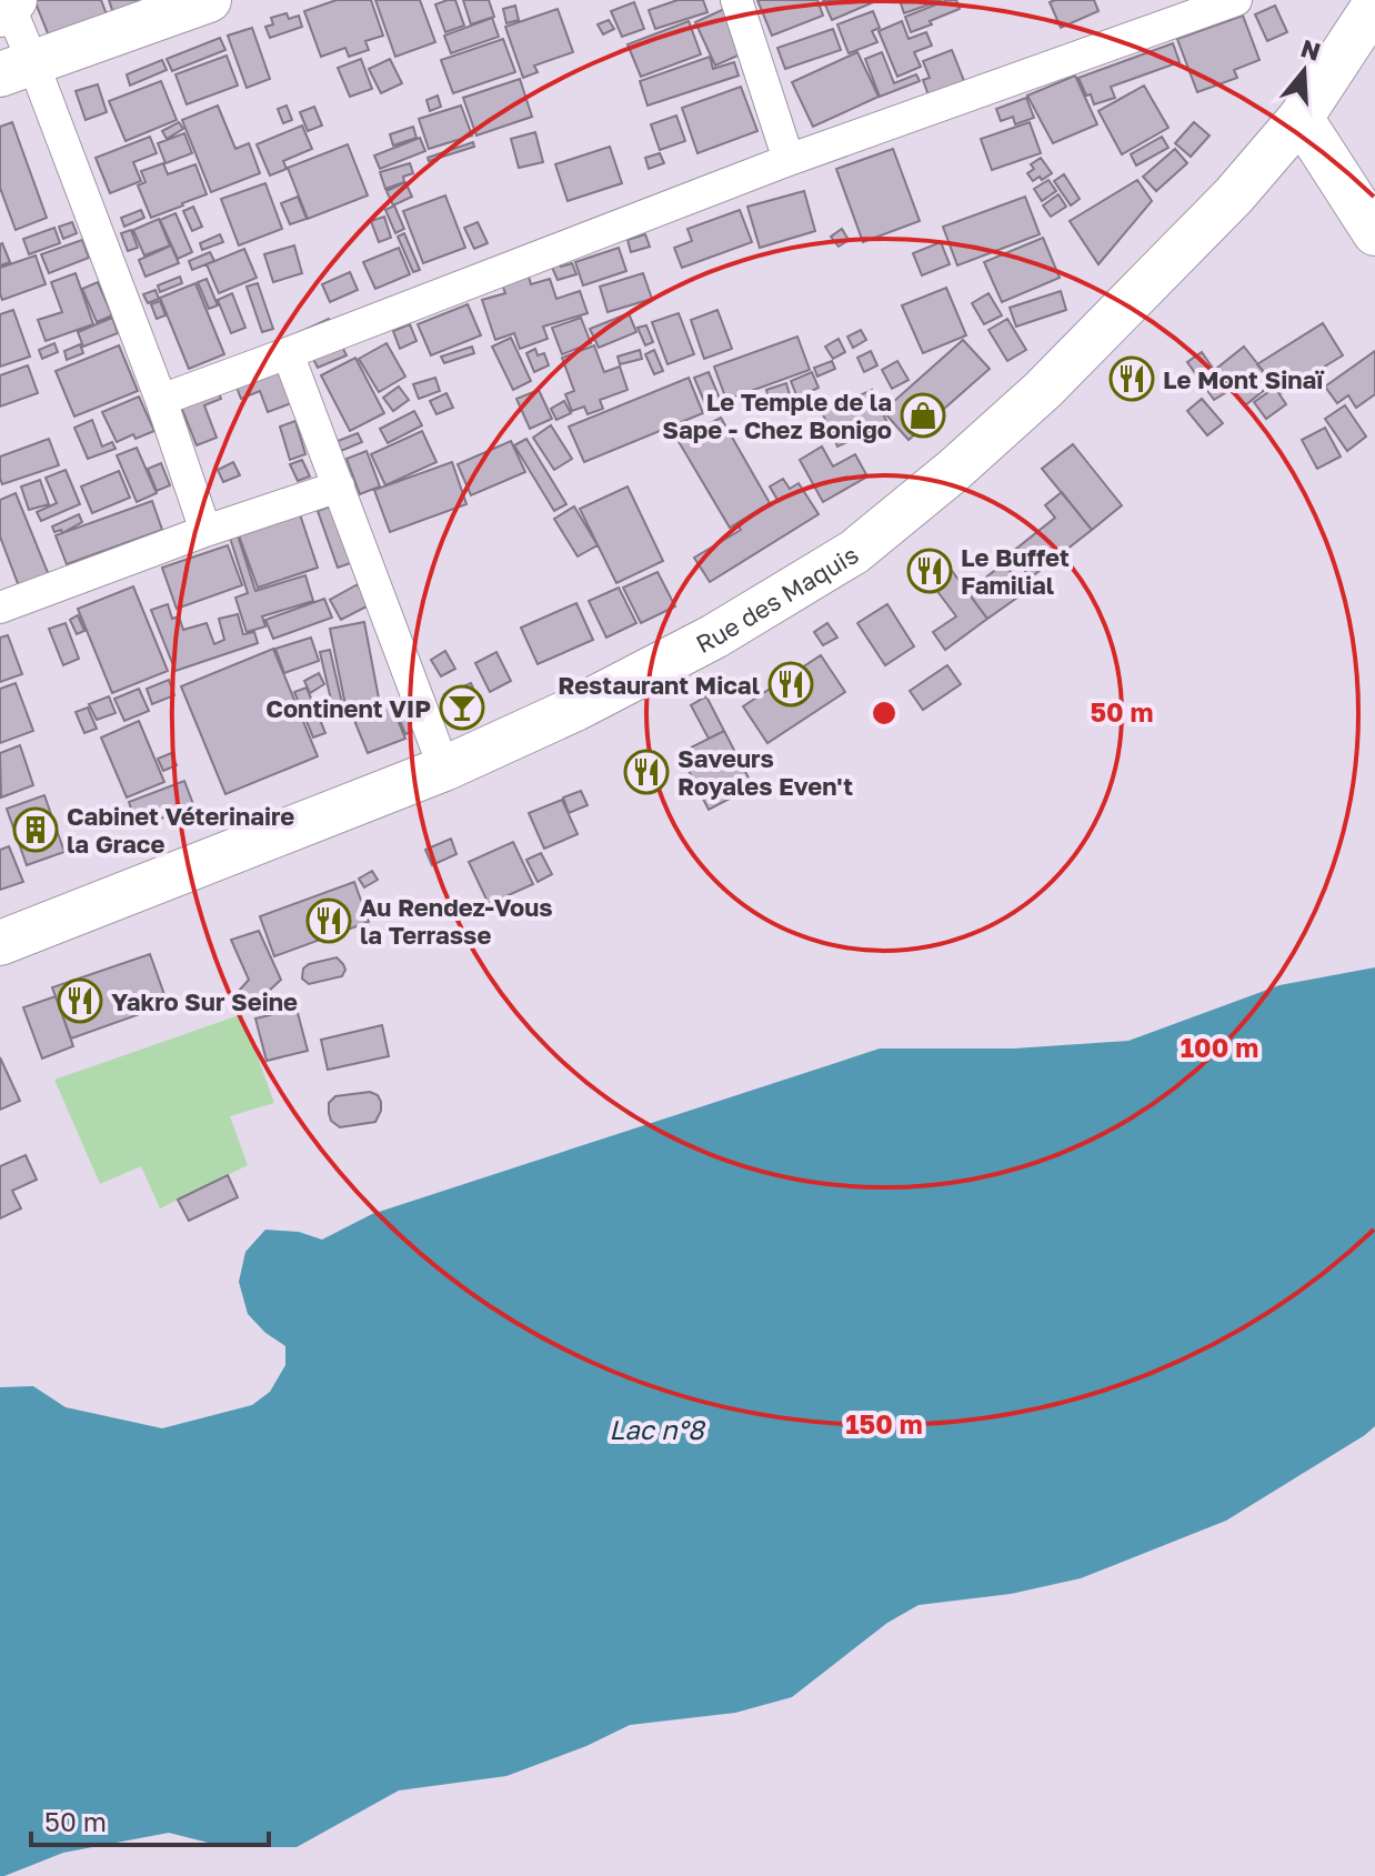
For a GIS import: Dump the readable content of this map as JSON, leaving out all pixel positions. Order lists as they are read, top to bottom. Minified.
{"streets":{"street":["Rue des Maquis"]},"water":["Lac n°8"],"places":{"restaurant":["Le Mont Sinaï","Le Buffet Familial","Restaurant Mical","Saveurs Royales Even't","Au Rendez-Vous la Terrasse","Yakro Sur Seine"],"shop":["Le Temple de la Sape - Chez Bonigo"],"bar":["Continent VIP"],"building":["Cabinet Véterinaire la Grace"]},"scale_bar":"50 m","north":"top","rings":["50 m","100 m","150 m"]}
